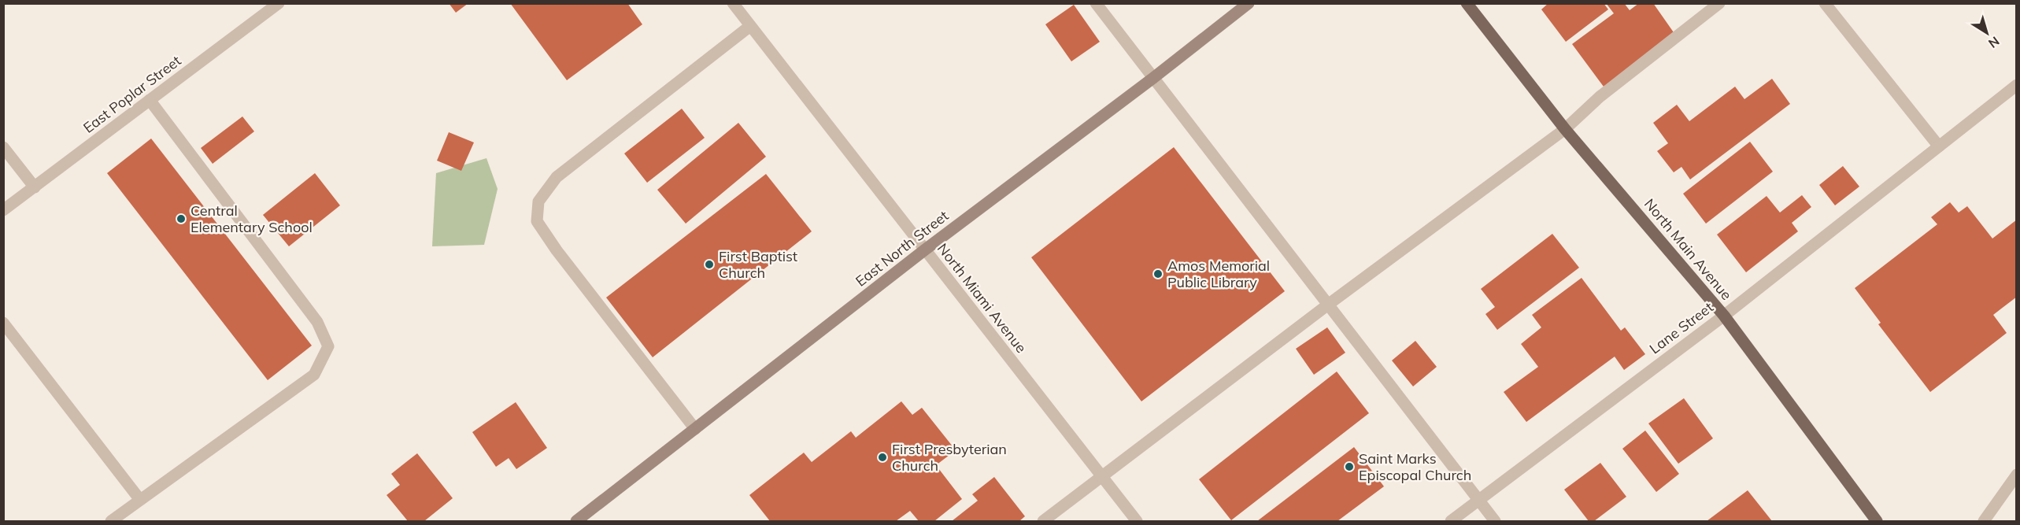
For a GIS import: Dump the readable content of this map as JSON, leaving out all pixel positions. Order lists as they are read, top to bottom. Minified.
{"streets":{"main road":["East North Street","North Main Avenue"],"street":["East Poplar Street","North Miami Avenue","Lane Street"]},"crossings":[["East North Street","North Miami Avenue"],["North Main Avenue","Lane Street"]],"places":["Central Elementary School","First Baptist Church","Amos Memorial Public Library","First Presbyterian Church","Saint Marks Episcopal Church"],"north":"bottom right"}
